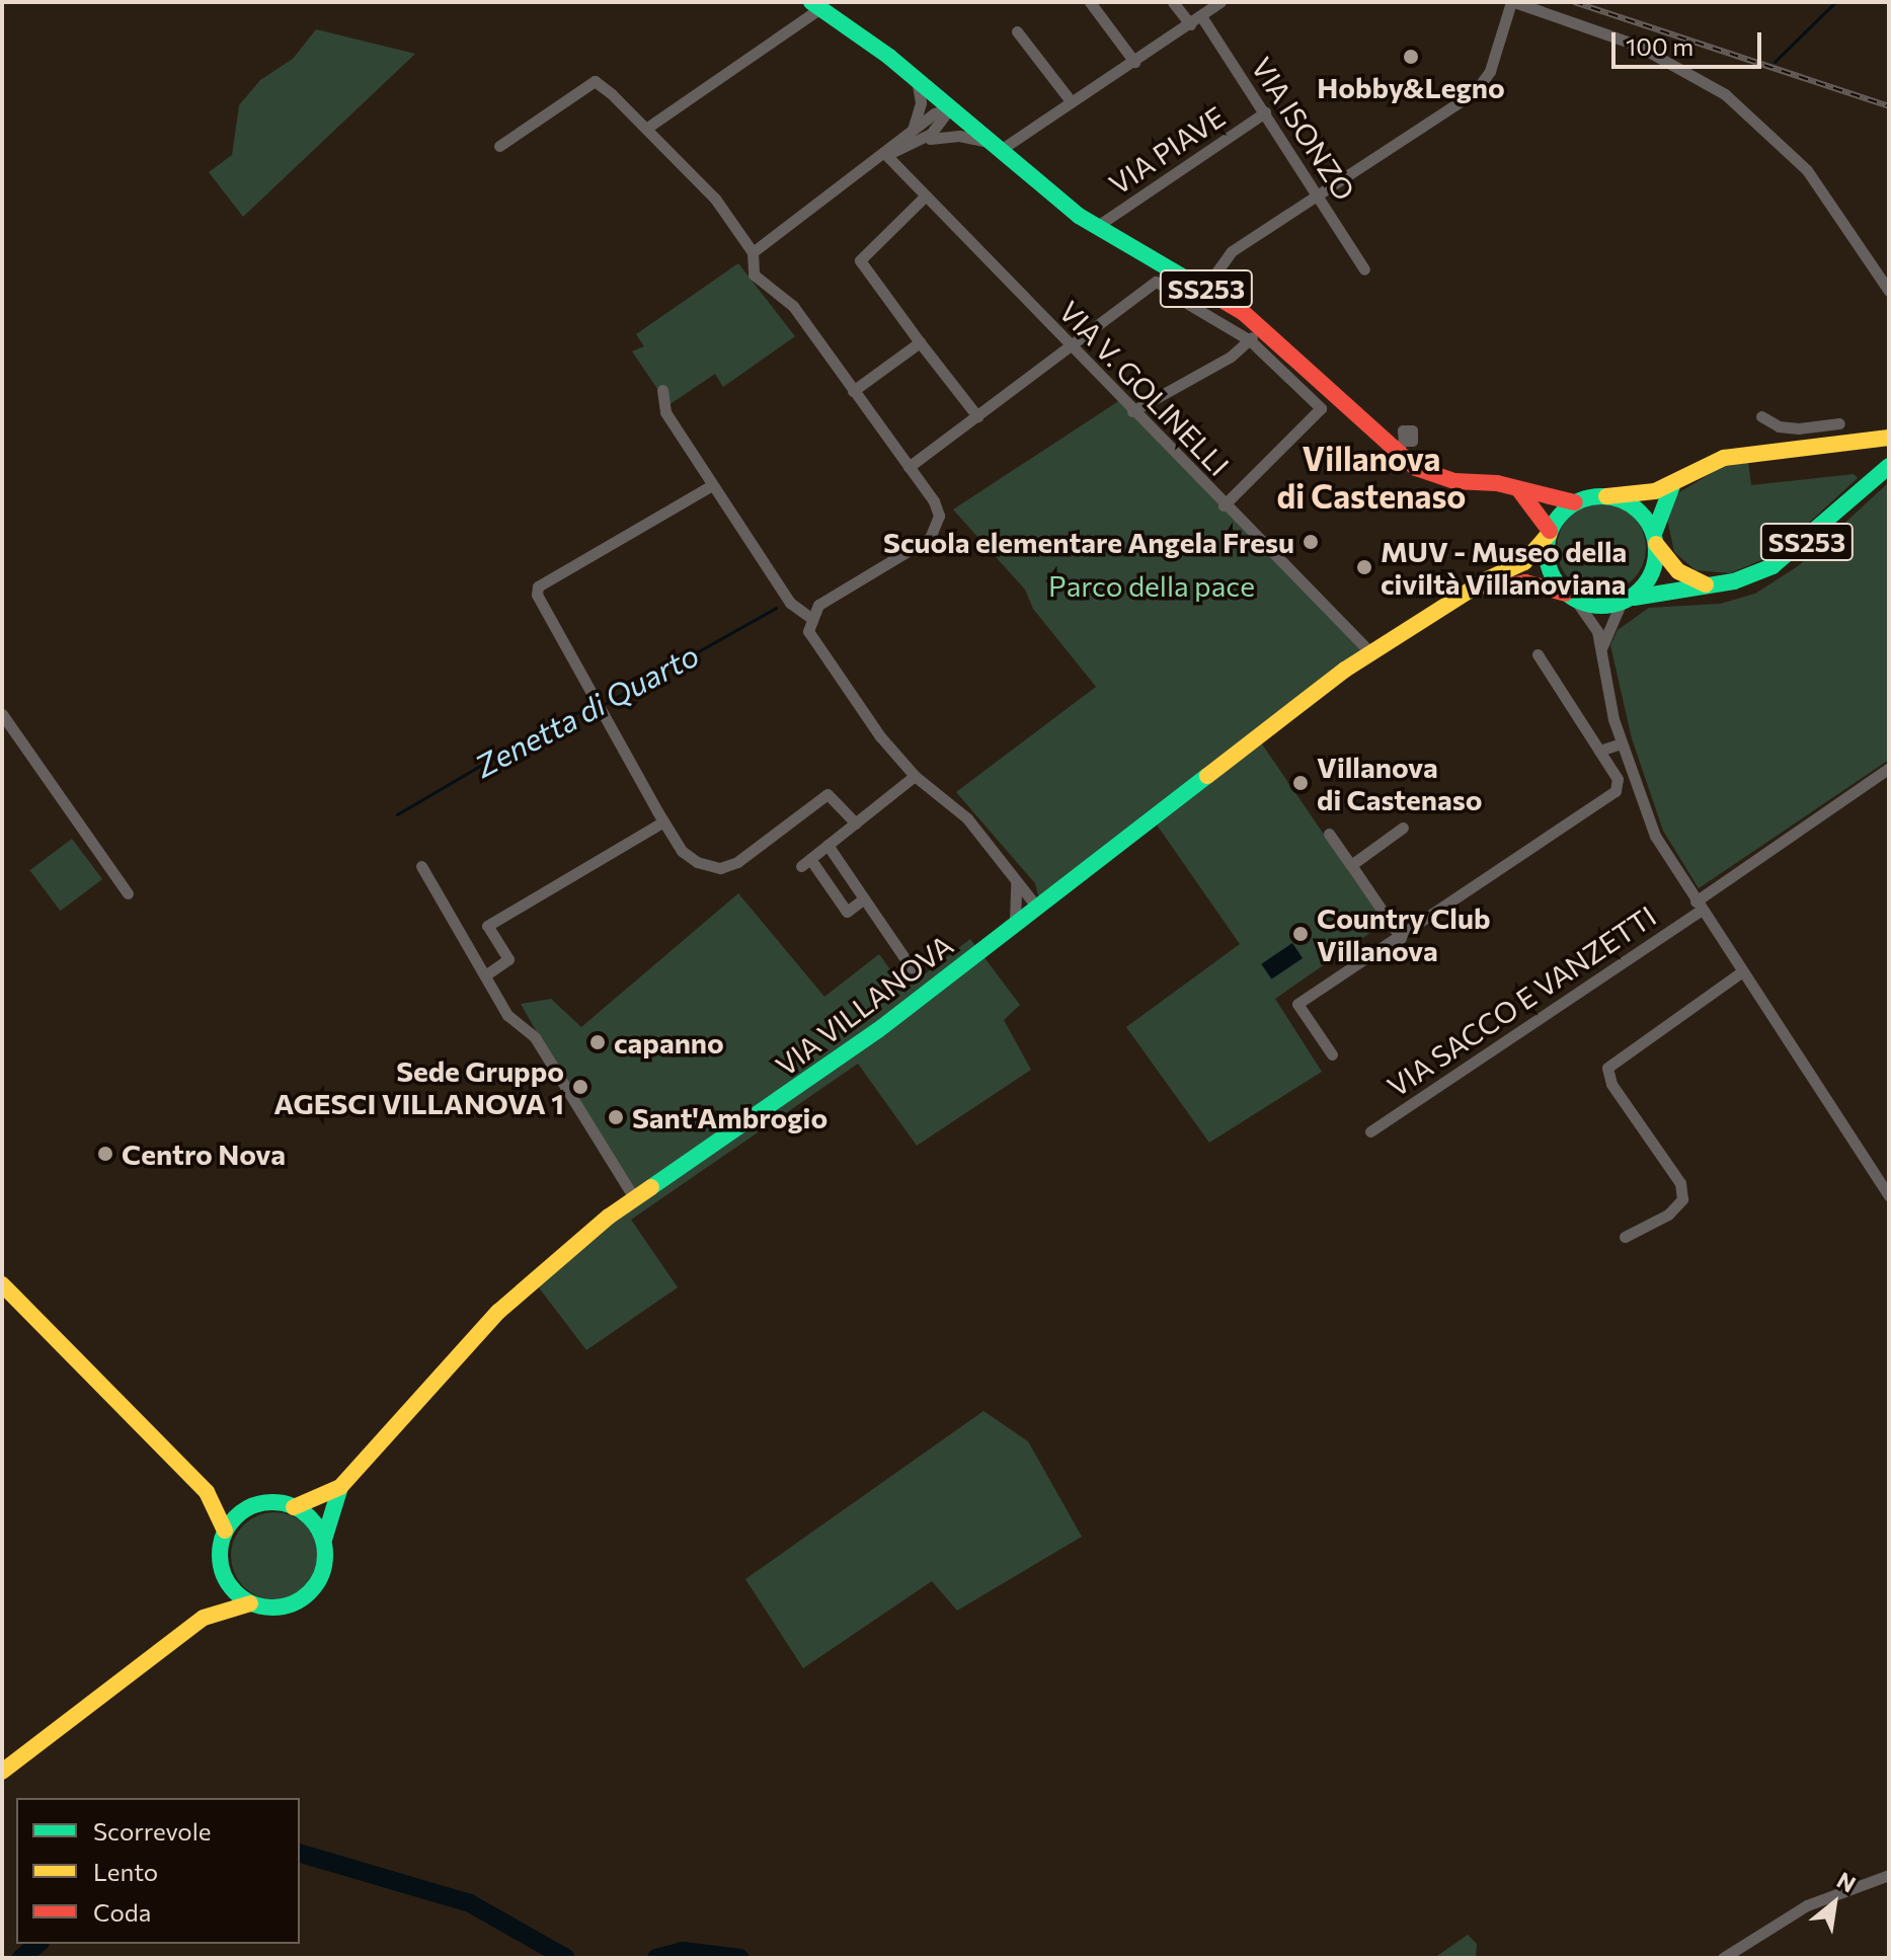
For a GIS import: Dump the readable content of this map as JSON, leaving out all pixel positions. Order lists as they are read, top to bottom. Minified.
{"streets":{"main road":["SS253","VIA VILLANOVA"],"street":["VIA ISONZO","VIA PIAVE","VIA V. GOLINELLI","VIA SACCO E VANZETTI"]},"crossings":[["VIA ISONZO","VIA PIAVE"],["VIA PIAVE","SS253"],["SS253","VIA VILLANOVA"],["VIA V. GOLINELLI","VIA VILLANOVA"]],"districts":["Villanova di Castenaso"],"water":["Zenetta di Quarto"],"parks":["Parco della pace"],"places":["Hobby&Legno","Scuola elementare Angela Fresu","MUV - Museo della civiltà Villanoviana","Villanova di Castenaso","Country Club Villanova","capanno","Sede Gruppo AGESCI VILLANOVA 1","Sant'Ambrogio","Centro Nova"],"legend":["Scorrevole","Lento","Coda"],"scale_bar":"100 m","north":"top right"}
